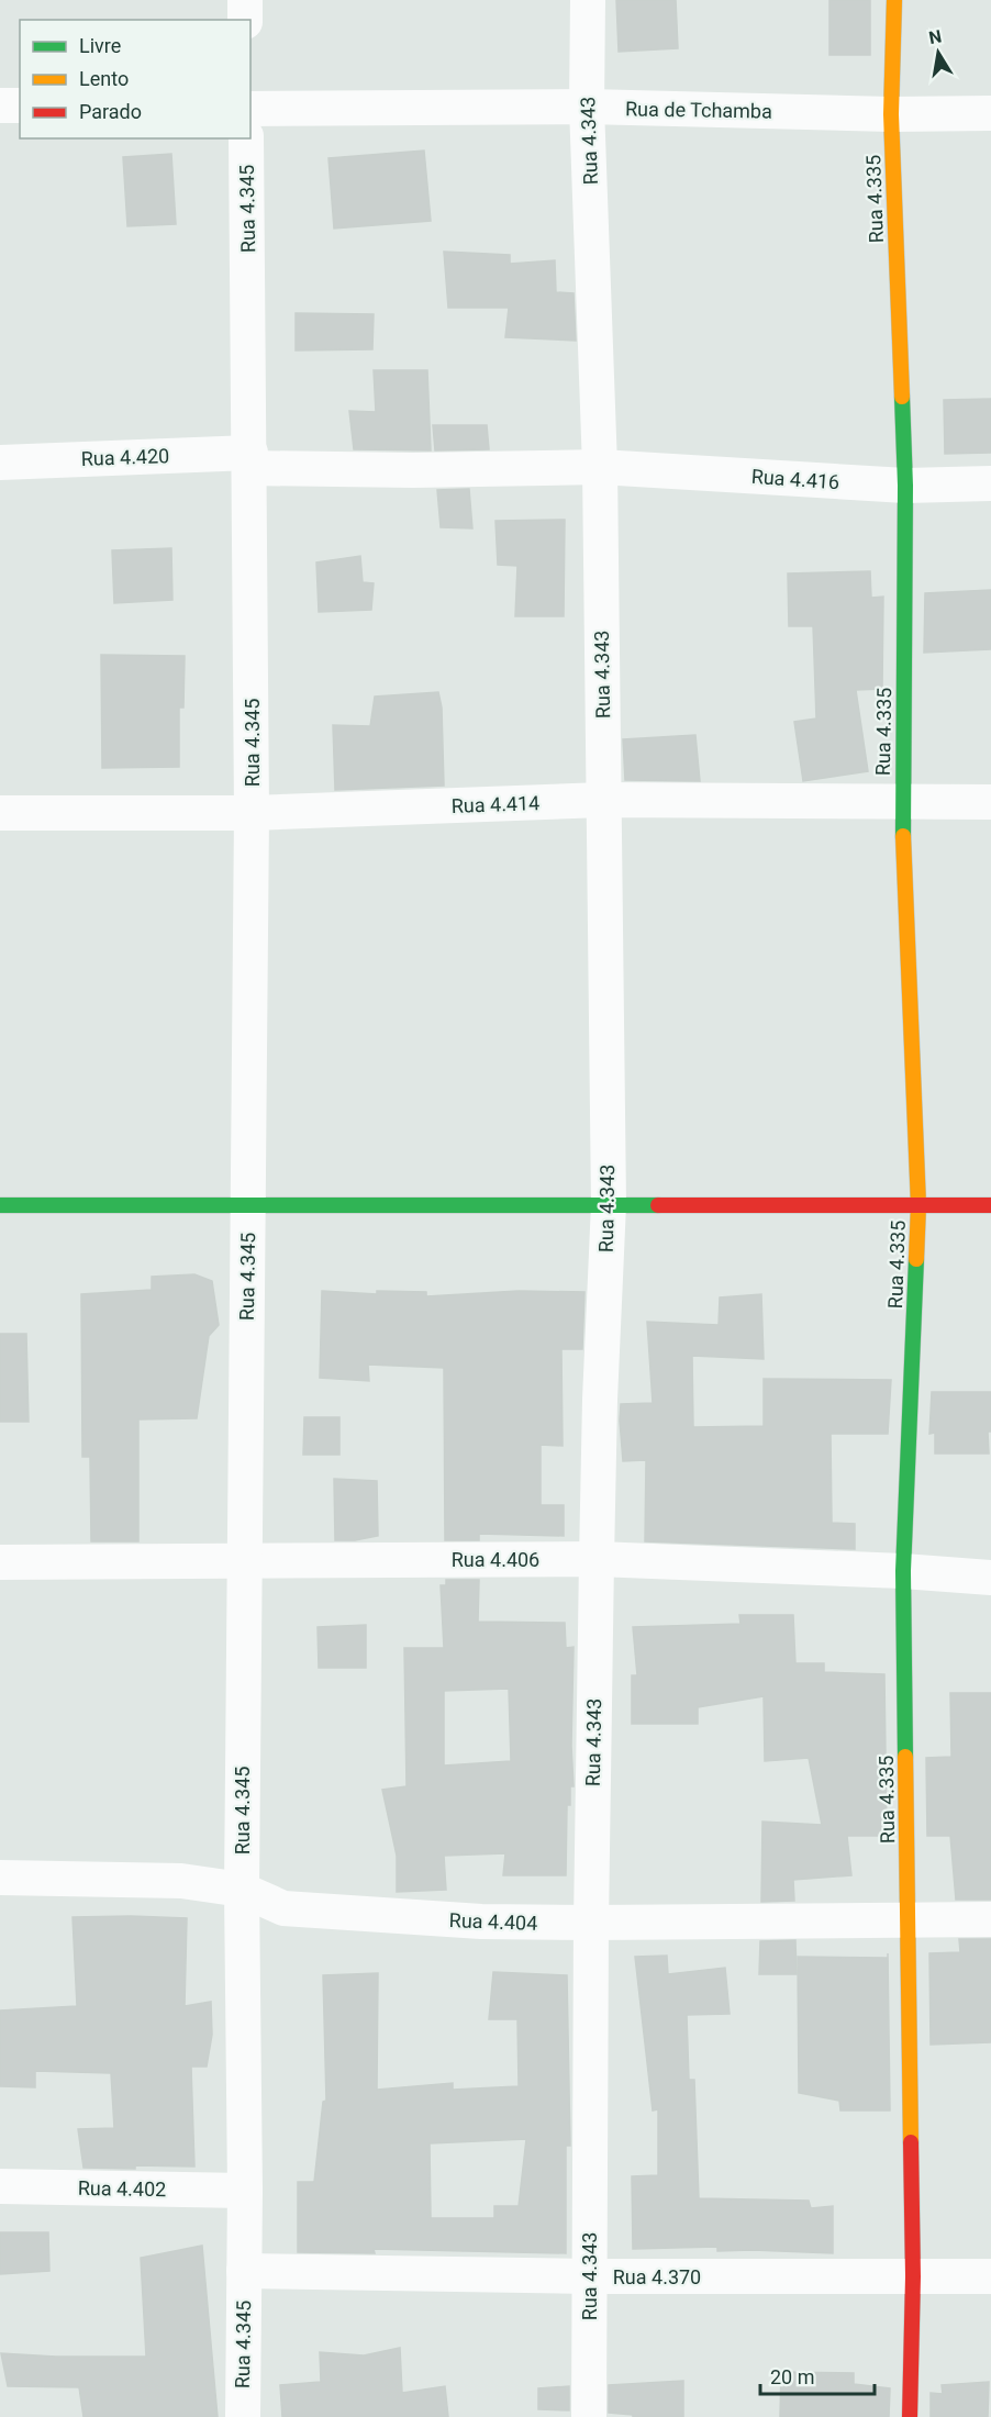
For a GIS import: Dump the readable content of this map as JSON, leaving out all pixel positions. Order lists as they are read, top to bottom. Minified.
{"streets":{"street":["Rua de Tchamba","Rua 4.343","Rua 4.335","Rua 4.345","Rua 4.420","Rua 4.416","Rua 4.414","Rua 4.406","Rua 4.404","Rua 4.402","Rua 4.370"]},"crossings":[["Rua de Tchamba","Rua 4.343"],["Rua de Tchamba","Rua 4.335"],["Rua 4.343","Rua 4.420"],["Rua 4.343","Rua 4.416"],["Rua 4.343","Rua 4.414"],["Rua 4.343","Rua 4.406"],["Rua 4.343","Rua 4.404"],["Rua 4.343","Rua 4.370"],["Rua 4.335","Rua 4.416"],["Rua 4.335","Rua 4.414"],["Rua 4.335","Rua 4.406"],["Rua 4.335","Rua 4.404"],["Rua 4.335","Rua 4.370"],["Rua 4.345","Rua 4.420"],["Rua 4.345","Rua 4.414"],["Rua 4.345","Rua 4.406"],["Rua 4.345","Rua 4.404"],["Rua 4.345","Rua 4.402"],["Rua 4.345","Rua 4.370"],["Rua 4.420","Rua 4.416"]],"legend":["Livre","Lento","Parado"],"scale_bar":"20 m","north":"top"}
